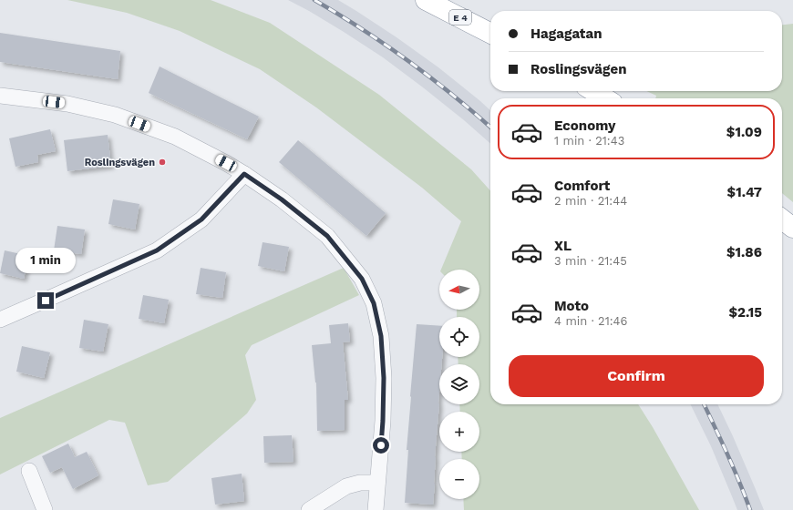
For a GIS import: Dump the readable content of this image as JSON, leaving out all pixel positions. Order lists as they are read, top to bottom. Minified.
{"streets":{"highway":["E 4"]},"places":["Roslingsvägen"],"north":"left","page":{"banner":["Hagagatan","Roslingsvägen"],"list":[{"name":"Economy","note":"1 min · 21:43","value":"$1.09"},{"name":"Comfort","note":"2 min · 21:44","value":"$1.47"},{"name":"XL","note":"3 min · 21:45","value":"$1.86"},{"name":"Moto","note":"4 min · 21:46","value":"$2.15"}],"bubble":"1 min","map_buttons":["+","−"],"buttons":"Confirm"}}
